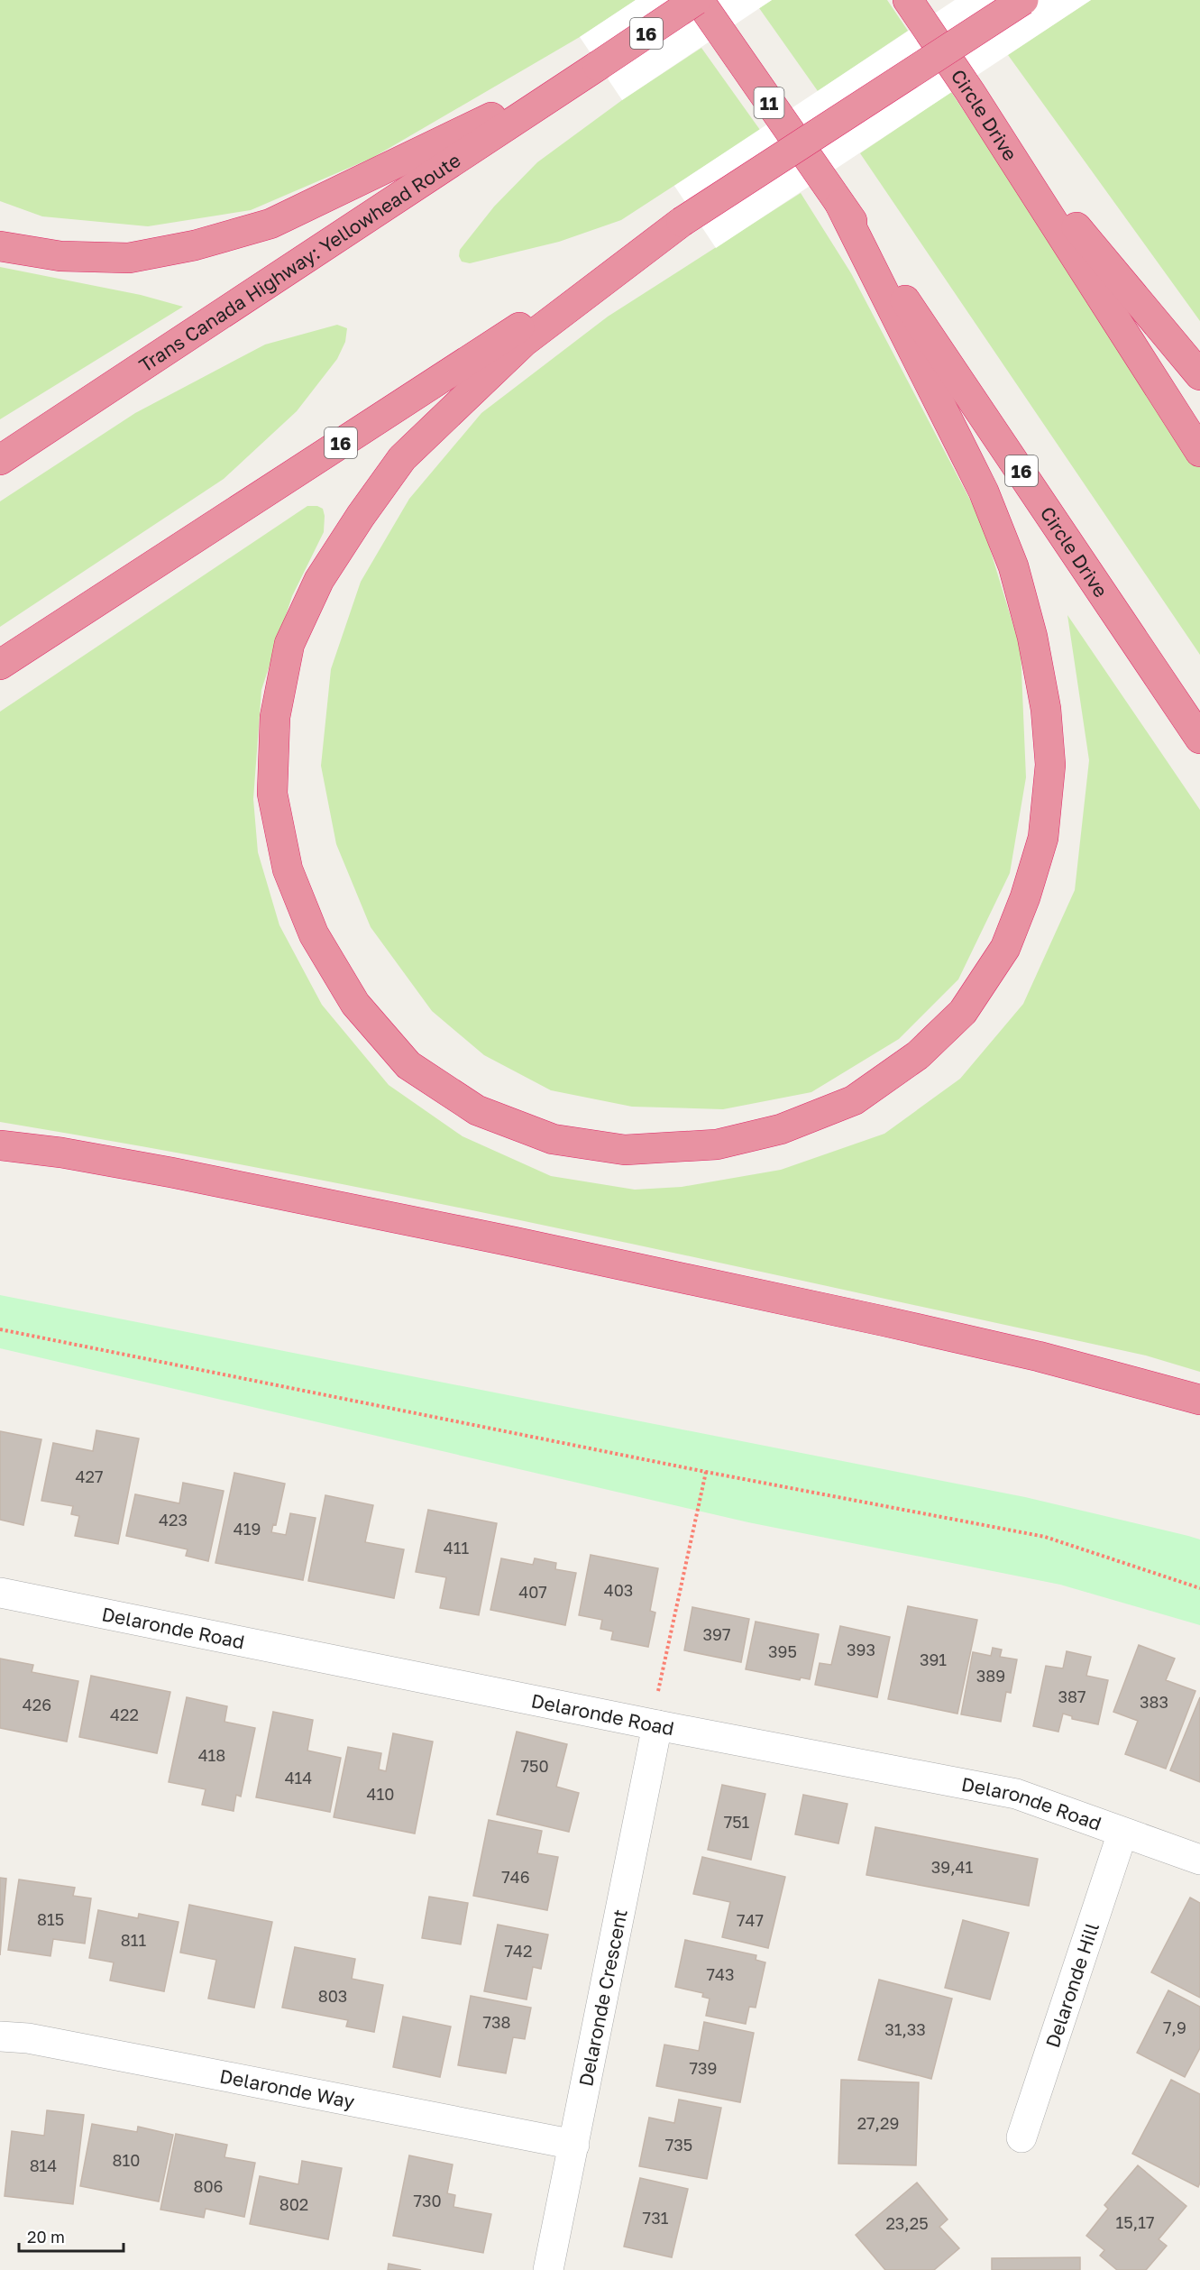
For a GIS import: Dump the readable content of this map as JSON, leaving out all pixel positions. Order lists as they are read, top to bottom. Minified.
{"streets":{"highway":["16","11","Circle Drive","Trans Canada Highway: Yellowhead Route"],"street":["Delaronde Road","Delaronde Hill","Delaronde Crescent","Delaronde Way"]},"crossings":[["16","11"],["16","Circle Drive"],["16","Trans Canada Highway: Yellowhead Route"],["11","Circle Drive"],["Delaronde Road","Delaronde Hill"],["Delaronde Road","Delaronde Crescent"],["Delaronde Crescent","Delaronde Way"]],"house_numbers":["427","423","419","411","403","407","397","393","395","391","389","387","383","426","422","418","750","414","410","751","39,41","746","815","747","811","742","743","803","738","7,9","31,33","739","27,29","735","810","814","806","730","802","731","15,17","23,25"],"scale_bar":"20 m"}
